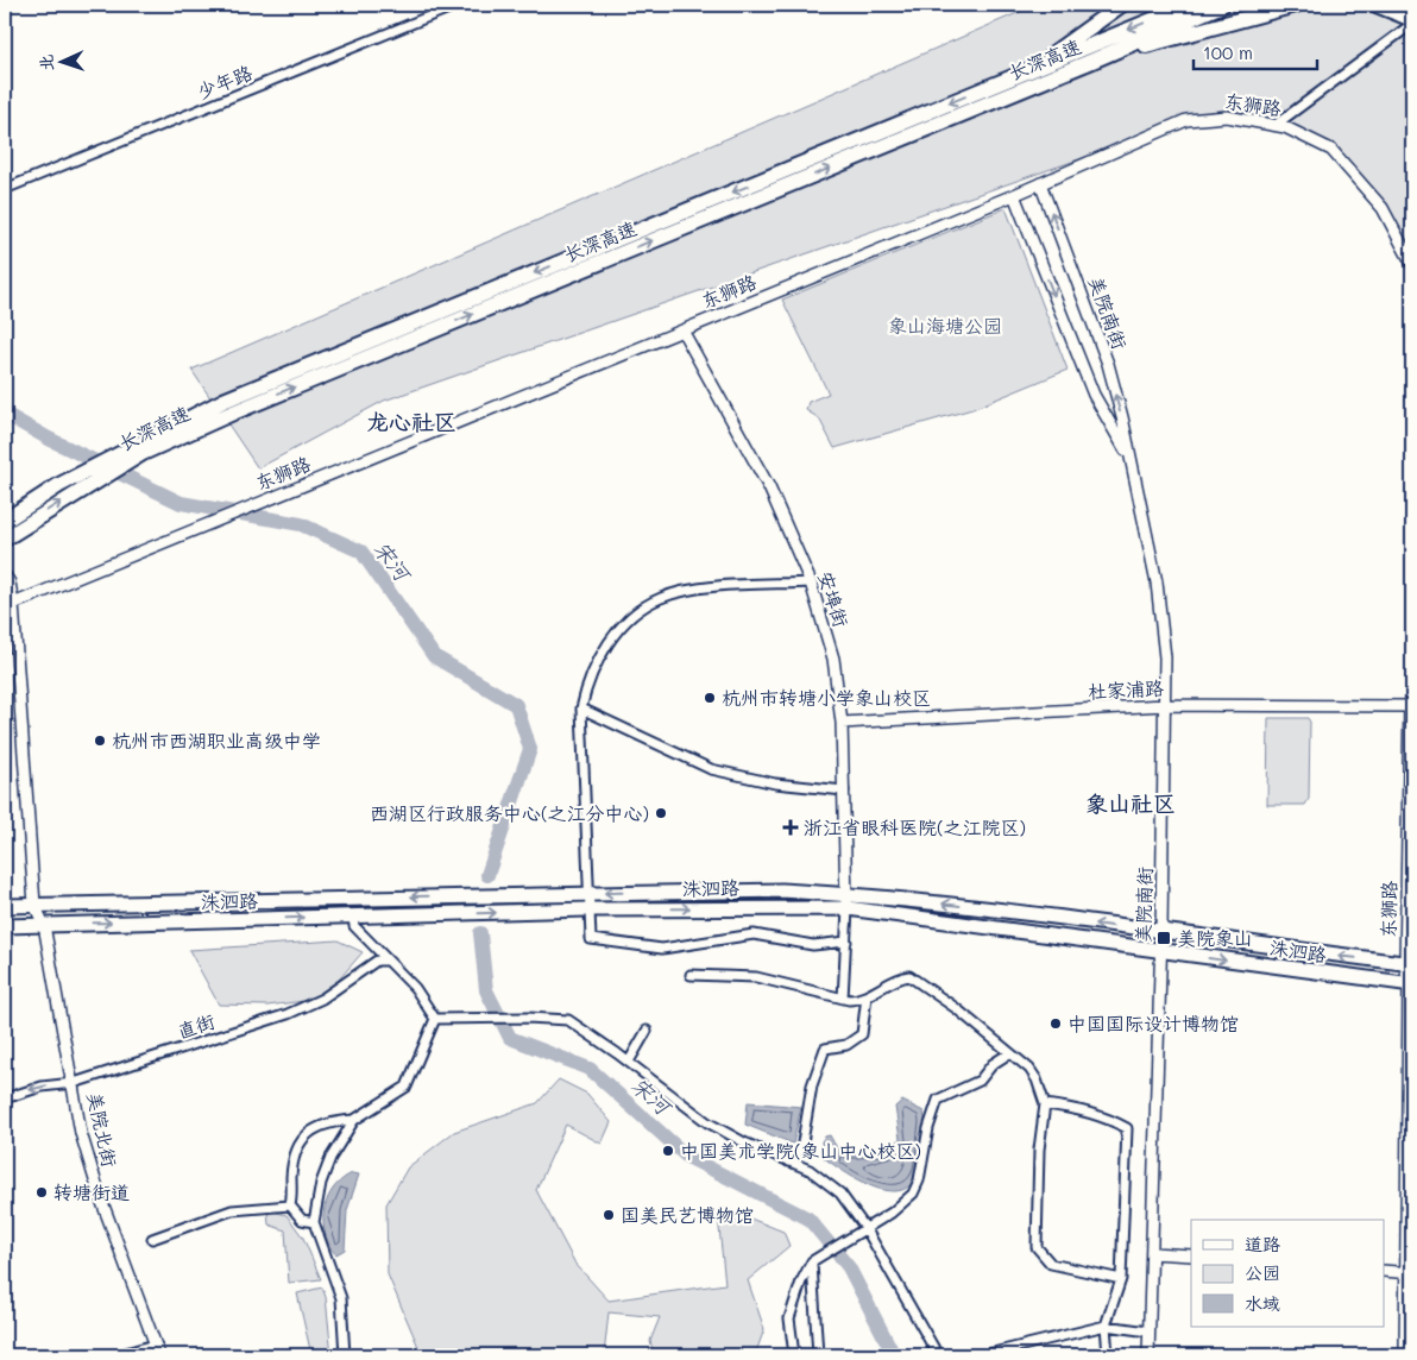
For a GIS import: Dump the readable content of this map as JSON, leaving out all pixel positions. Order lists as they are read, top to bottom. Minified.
{"streets":{"highway":["长深高速"],"main road":["洙泗路"],"street":["少年路","东狮路","美院南街","安埠街","杜家浦路","直街","美院北街"]},"crossings":[["东狮路","美院南街"],["东狮路","安埠街"],["东狮路","杜家浦路"],["东狮路","洙泗路"],["美院南街","杜家浦路"],["美院南街","洙泗路"],["安埠街","杜家浦路"],["安埠街","洙泗路"],["洙泗路","美院北街"],["直街","美院北街"]],"districts":["龙心社区","象山社区"],"water":["宋河"],"parks":["象山海塘公园"],"places":{"other":["杭州市转塘小学象山校区","杭州市西湖职业高级中学","西湖区行政服务中心(之江分中心)","中国国际设计博物馆","中国美术学院(象山中心校区)","转塘街道","国美民艺博物馆"],"health":["浙江省眼科医院(之江院区)"],"transit":["美院象山"]},"legend":["道路","公园","水域"],"scale_bar":"100 m","north":"left"}
